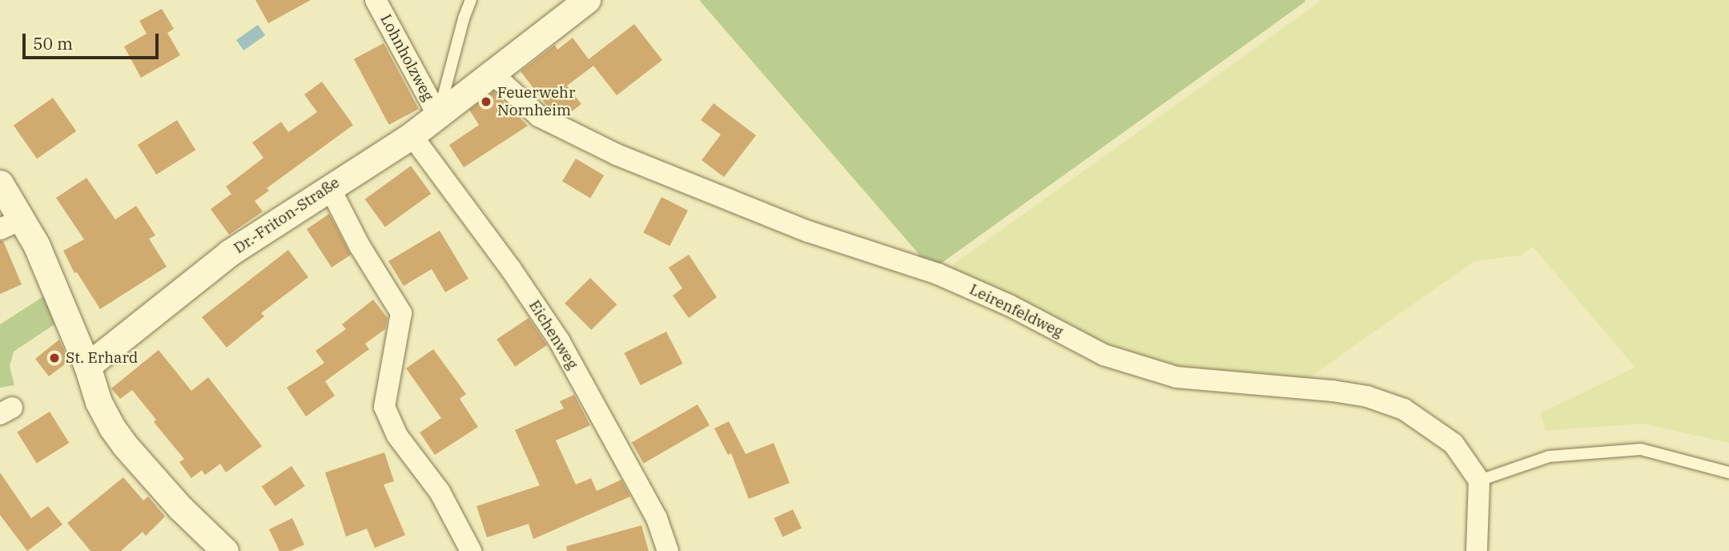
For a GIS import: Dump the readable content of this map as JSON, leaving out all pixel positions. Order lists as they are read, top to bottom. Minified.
{"streets":{"street":["Lohnholzweg","Dr.-Friton-Straße","Leirenfeldweg","Eichenweg"]},"crossings":[["Lohnholzweg","Dr.-Friton-Straße"],["Dr.-Friton-Straße","Leirenfeldweg"],["Dr.-Friton-Straße","Eichenweg"]],"places":["Feuerwehr Nornheim","St. Erhard"],"scale_bar":"50 m"}
